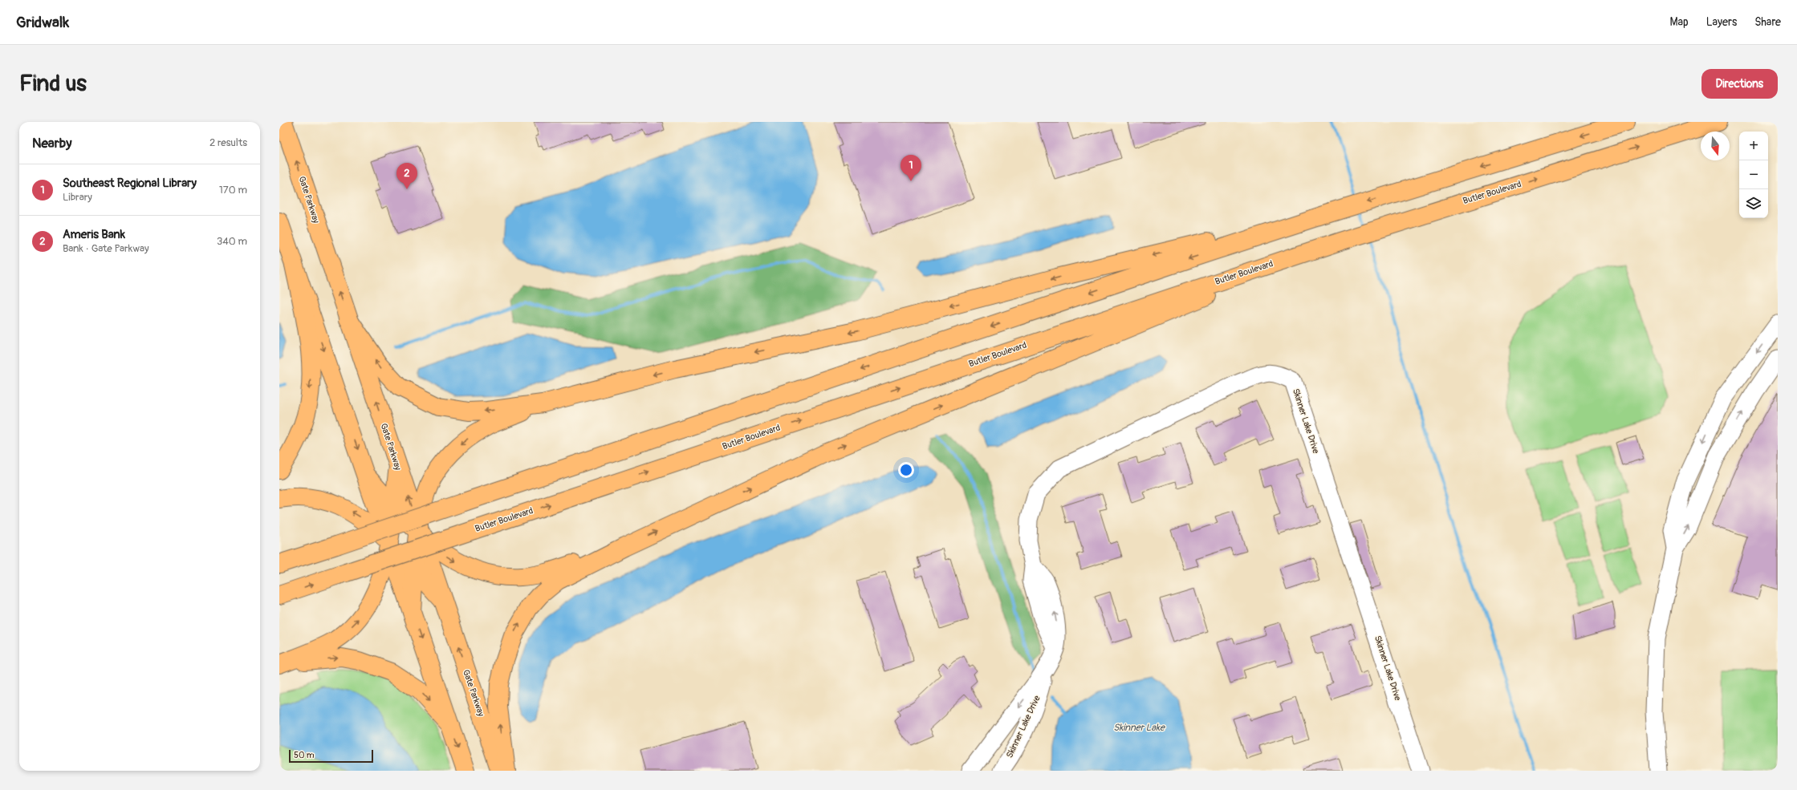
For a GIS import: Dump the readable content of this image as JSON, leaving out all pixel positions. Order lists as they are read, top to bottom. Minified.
{"streets":{"main road":["Butler Boulevard","Gate Parkway"],"street":["Skinner Lake Drive"]},"water":["Skinner Lake"],"scale_bar":"50 m","north":"bottom","page":{"header":"Gridwalk","nav":["Map","Layers","Share"],"buttons":"Directions","title":"Find us","heading":["Nearby","2 results"],"map_buttons":["+","−"],"pins":["1","2"],"list":[{"mark":"1","name":"Southeast Regional Library","note":"Library","value":"170 m"},{"mark":"2","name":"Ameris Bank","note":"Bank · Gate Parkway","value":"340 m"}],"scale":"50 m"}}
